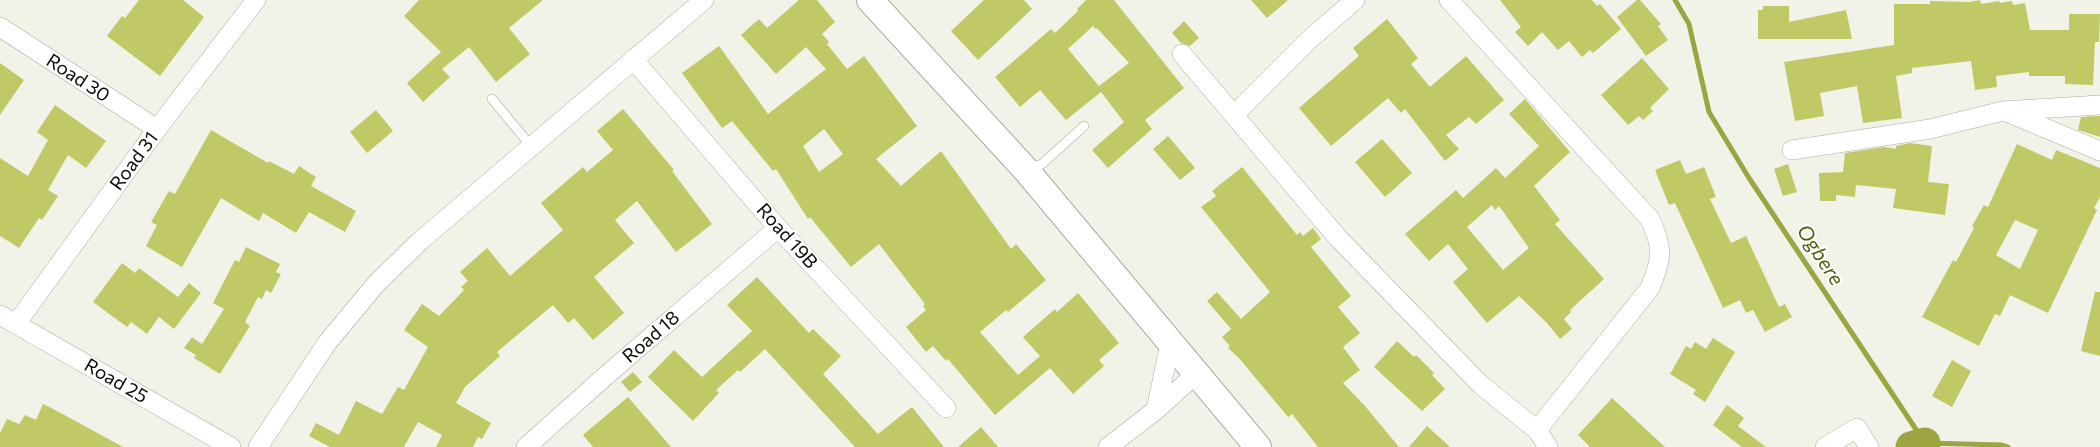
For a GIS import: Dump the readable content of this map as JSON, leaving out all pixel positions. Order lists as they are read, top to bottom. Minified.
{"streets":{"street":["Road 30","Road 31","Road 19B","Road 18","Road 25"]},"crossings":[["Road 30","Road 31"],["Road 31","Road 25"],["Road 19B","Road 18"]],"water":["Ogbere"]}
